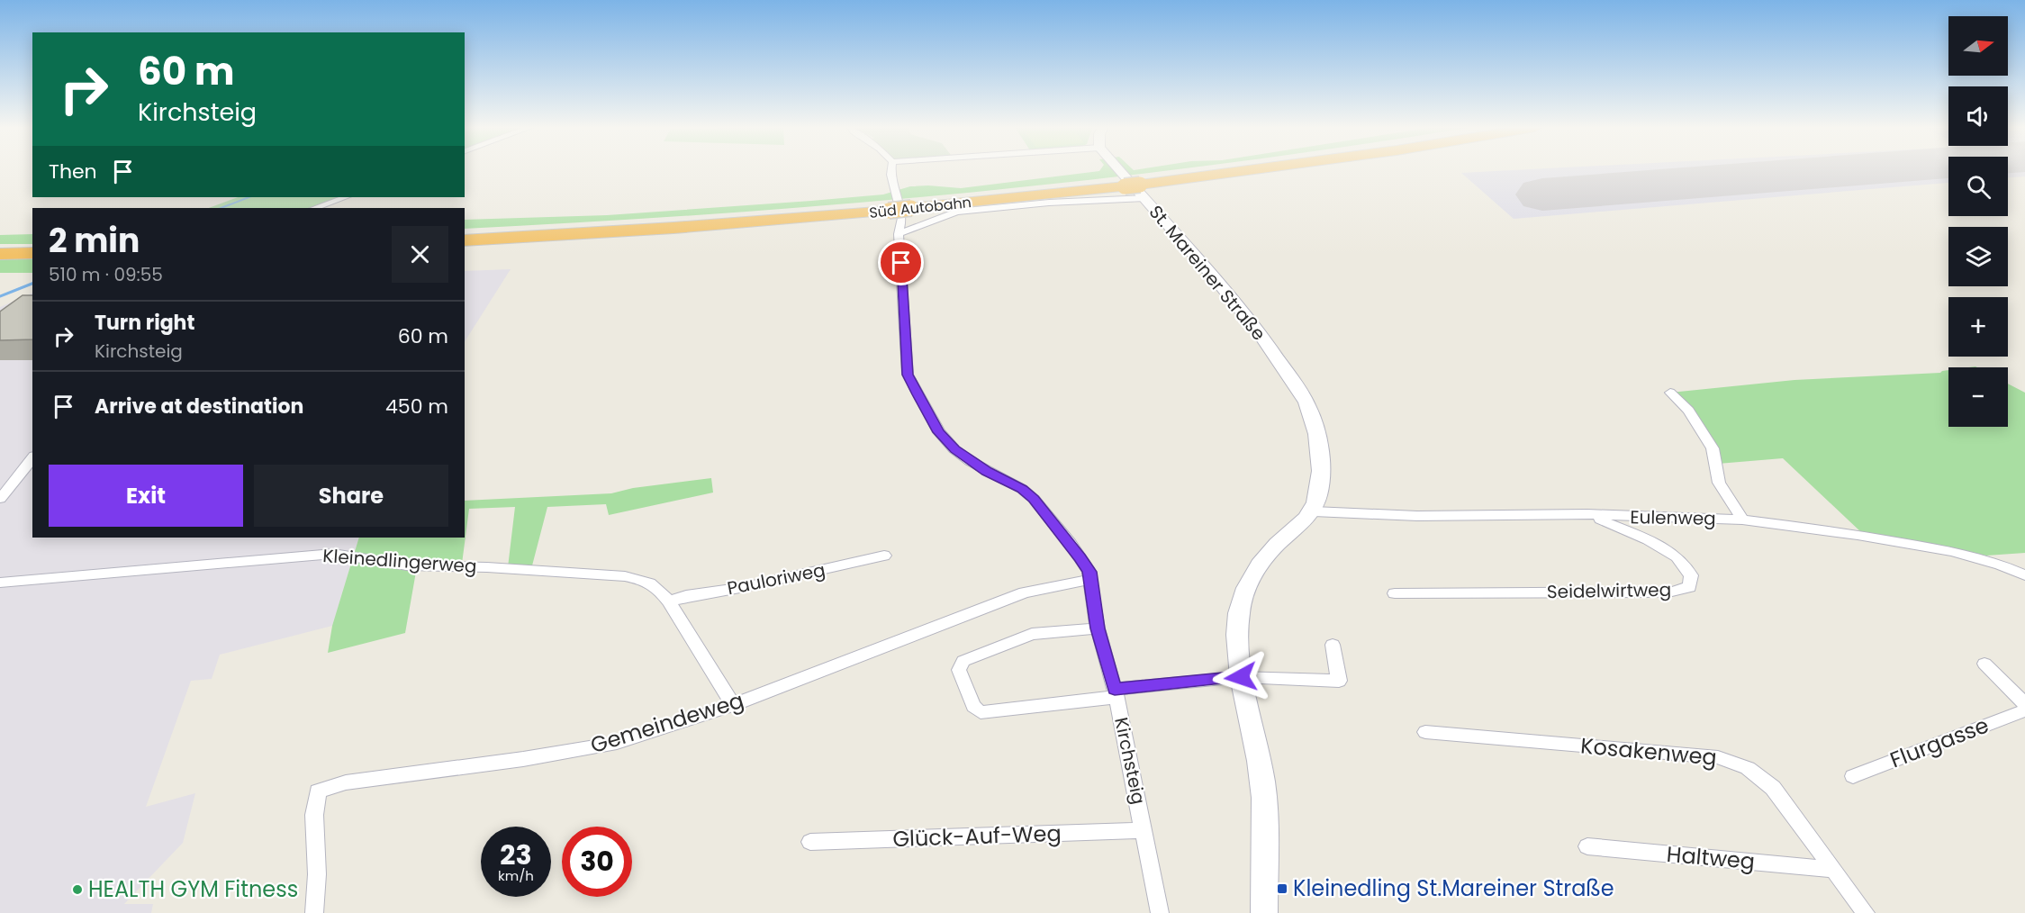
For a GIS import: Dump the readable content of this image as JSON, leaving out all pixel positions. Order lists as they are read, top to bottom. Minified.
{"streets":{"highway":["Süd Autobahn"],"main road":["St. Mareiner Straße"],"street":["Eulenweg","Kleinedlingerweg","Pauloriweg","Seidelwirtweg","Gemeindeweg","Flurgasse","Kosakenweg","Kirchsteig","Glück-Auf-Weg","Haltweg"]},"crossings":[["Süd Autobahn","St. Mareiner Straße"],["St. Mareiner Straße","Eulenweg"],["Eulenweg","Seidelwirtweg"],["Kleinedlingerweg","Pauloriweg"],["Kleinedlingerweg","Gemeindeweg"],["Gemeindeweg","Kirchsteig"],["Kosakenweg","Haltweg"],["Kirchsteig","Glück-Auf-Weg"]],"places":{"transit":["Kleinedling St.Mareiner Straße"],"other":["HEALTH GYM Fitness"]},"north":"right","page":{"map_buttons":["+","−"],"turn":["60 m","Kirchsteig"],"then":"Then","heading":["2 min","510 m · 09:55"],"list":[{"name":"Turn right","note":"Kirchsteig","value":"60 m"},{"name":"Arrive at destination","value":"450 m"}],"buttons":["Exit","Share"],"speed":"23 km/h","limit":"30"}}
